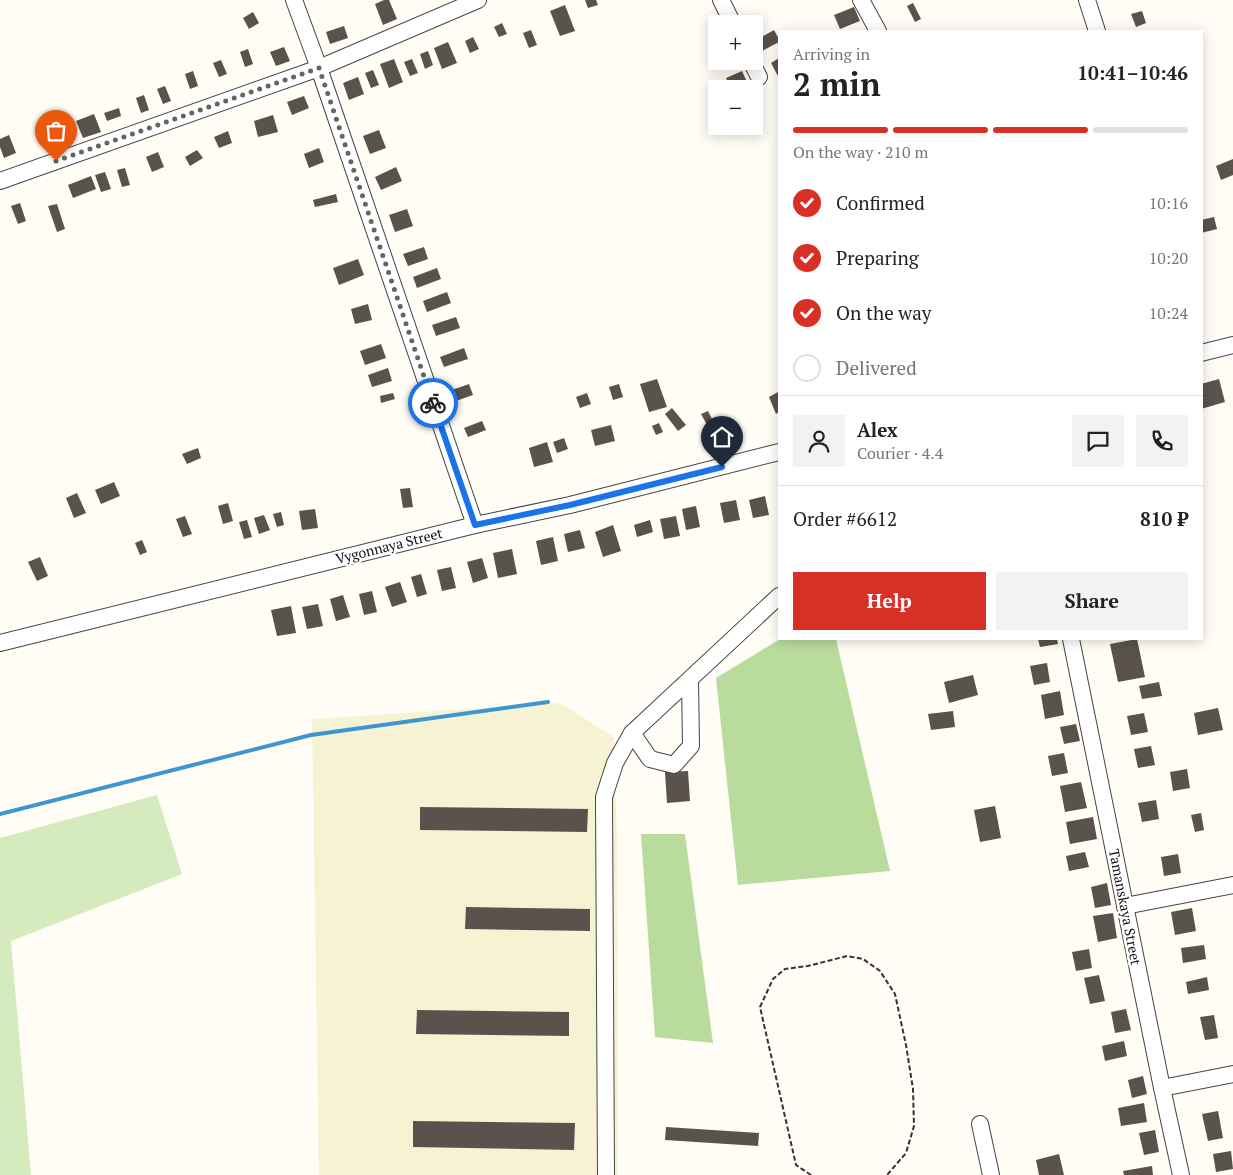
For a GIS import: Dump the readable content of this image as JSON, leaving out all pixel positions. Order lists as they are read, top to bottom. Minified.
{"streets":{"street":["Vygonnaya Street","Tamanskaya Street"]},"page":{"map_buttons":["+","−"],"heading":["2 min","Arriving in","10:41–10:46"],"panel":["Alex","Courier · 4.4","Order #6612","810 ₽"],"bar":"On the way · 210 m","list":[["Confirmed","10:16"],["Preparing","10:20"],["On the way","10:24"],"Delivered"],"buttons":["Help","Share"]}}
